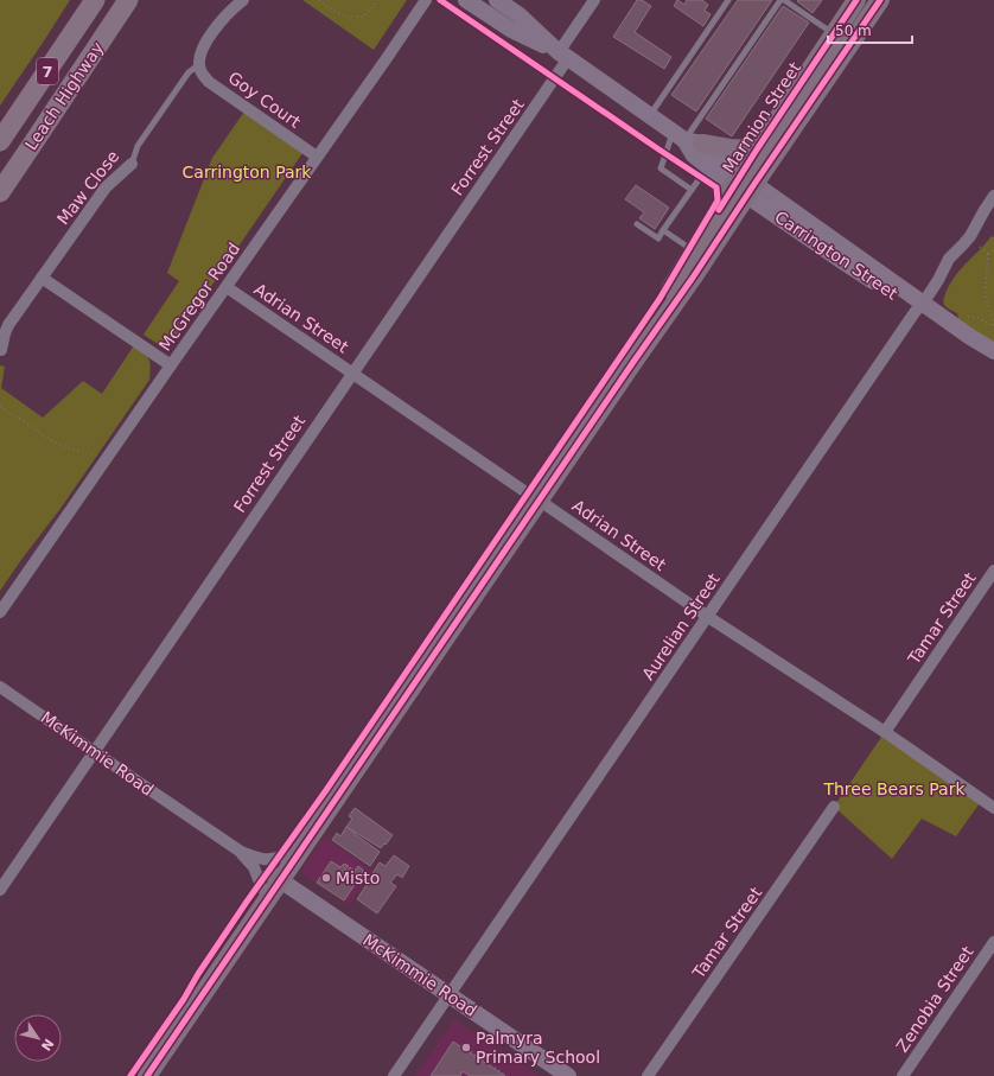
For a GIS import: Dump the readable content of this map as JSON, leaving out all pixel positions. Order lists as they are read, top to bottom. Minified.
{"streets":{"highway":["7","Leach Highway"],"main road":["Marmion Street","Carrington Street","McKimmie Road"],"street":["Goy Court","Forrest Street","Maw Close","McGregor Road","Adrian Street","Tamar Street","Aurelian Street","Zenobia Street"]},"crossings":[["Goy Court","Maw Close"],["Goy Court","McGregor Road"],["Marmion Street","Carrington Street"],["Marmion Street","Adrian Street"],["Marmion Street","McKimmie Road"],["Forrest Street","Carrington Street"],["Forrest Street","Adrian Street"],["Forrest Street","McKimmie Road"],["Carrington Street","Aurelian Street"],["McGregor Road","Adrian Street"],["Adrian Street","Tamar Street"],["Adrian Street","Aurelian Street"],["Aurelian Street","McKimmie Road"]],"parks":["Carrington Park","Three Bears Park"],"places":["Misto","Palmyra Primary School"],"scale_bar":"50 m","north":"bottom right"}
